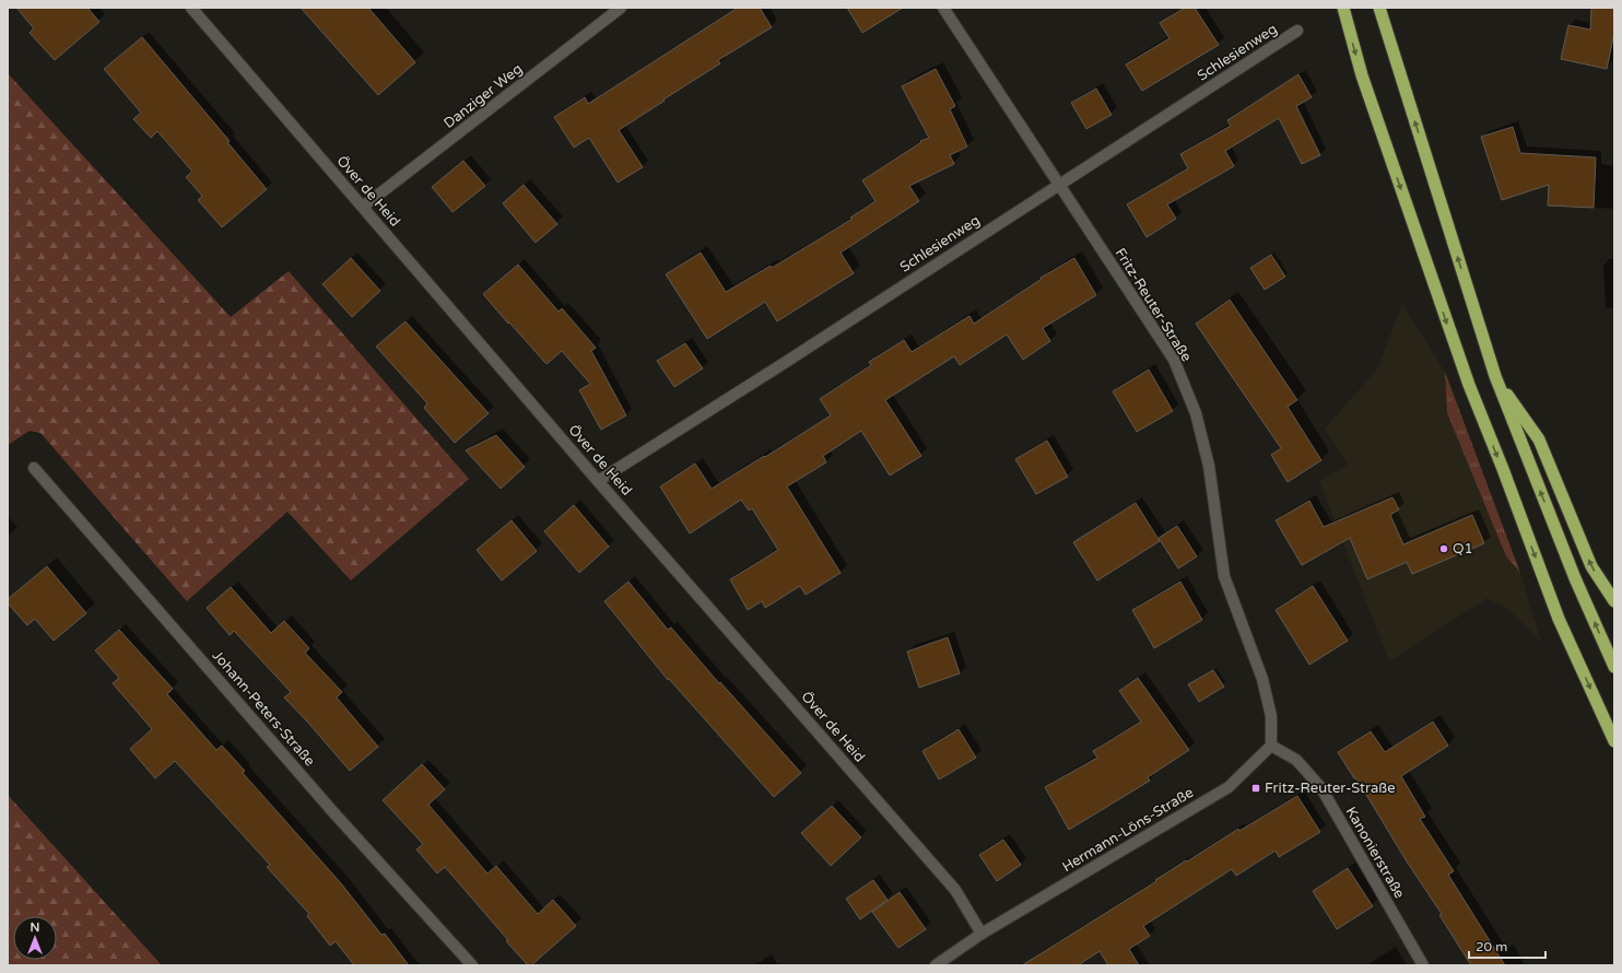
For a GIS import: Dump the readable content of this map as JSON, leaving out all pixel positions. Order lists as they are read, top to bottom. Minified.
{"streets":{"street":["Schlesienweg","Danziger Weg","Över de Heid","Fritz-Reuter-Straße","Johann-Peters-Straße","Hermann-Löns-Straße","Kanonierstraße"]},"crossings":[["Schlesienweg","Över de Heid"],["Schlesienweg","Fritz-Reuter-Straße"],["Danziger Weg","Över de Heid"],["Över de Heid","Hermann-Löns-Straße"],["Fritz-Reuter-Straße","Hermann-Löns-Straße"],["Fritz-Reuter-Straße","Kanonierstraße"],["Hermann-Löns-Straße","Kanonierstraße"]],"places":{"other":["Q1"],"transit":["Fritz-Reuter-Straße"]},"scale_bar":"20 m","north":"top"}
